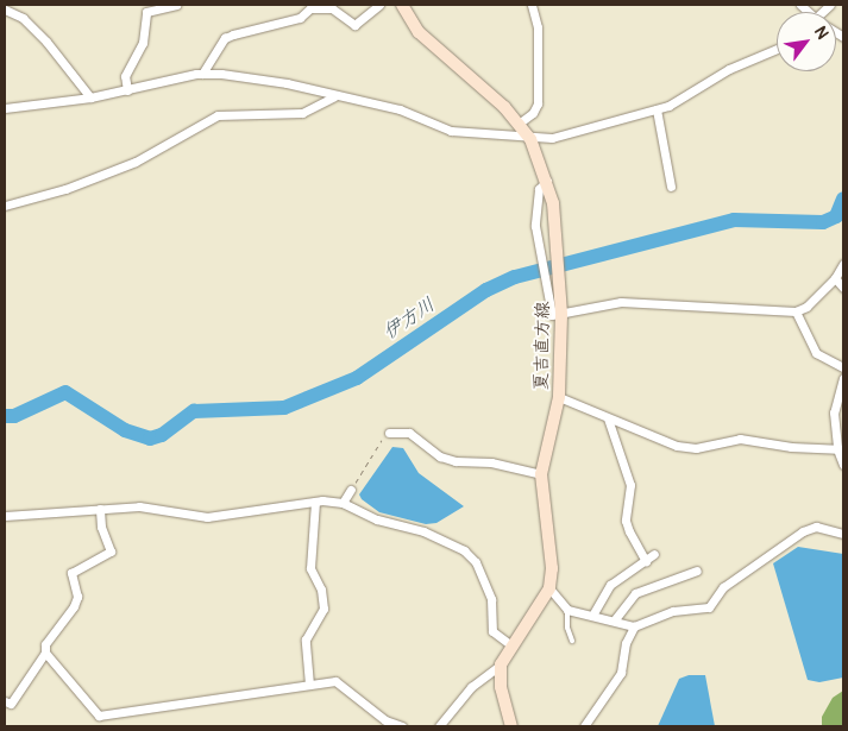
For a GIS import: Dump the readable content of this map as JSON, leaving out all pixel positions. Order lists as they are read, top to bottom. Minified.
{"streets":{"main road":["夏吉直方線"]},"water":["伊方川"],"north":"top right"}
